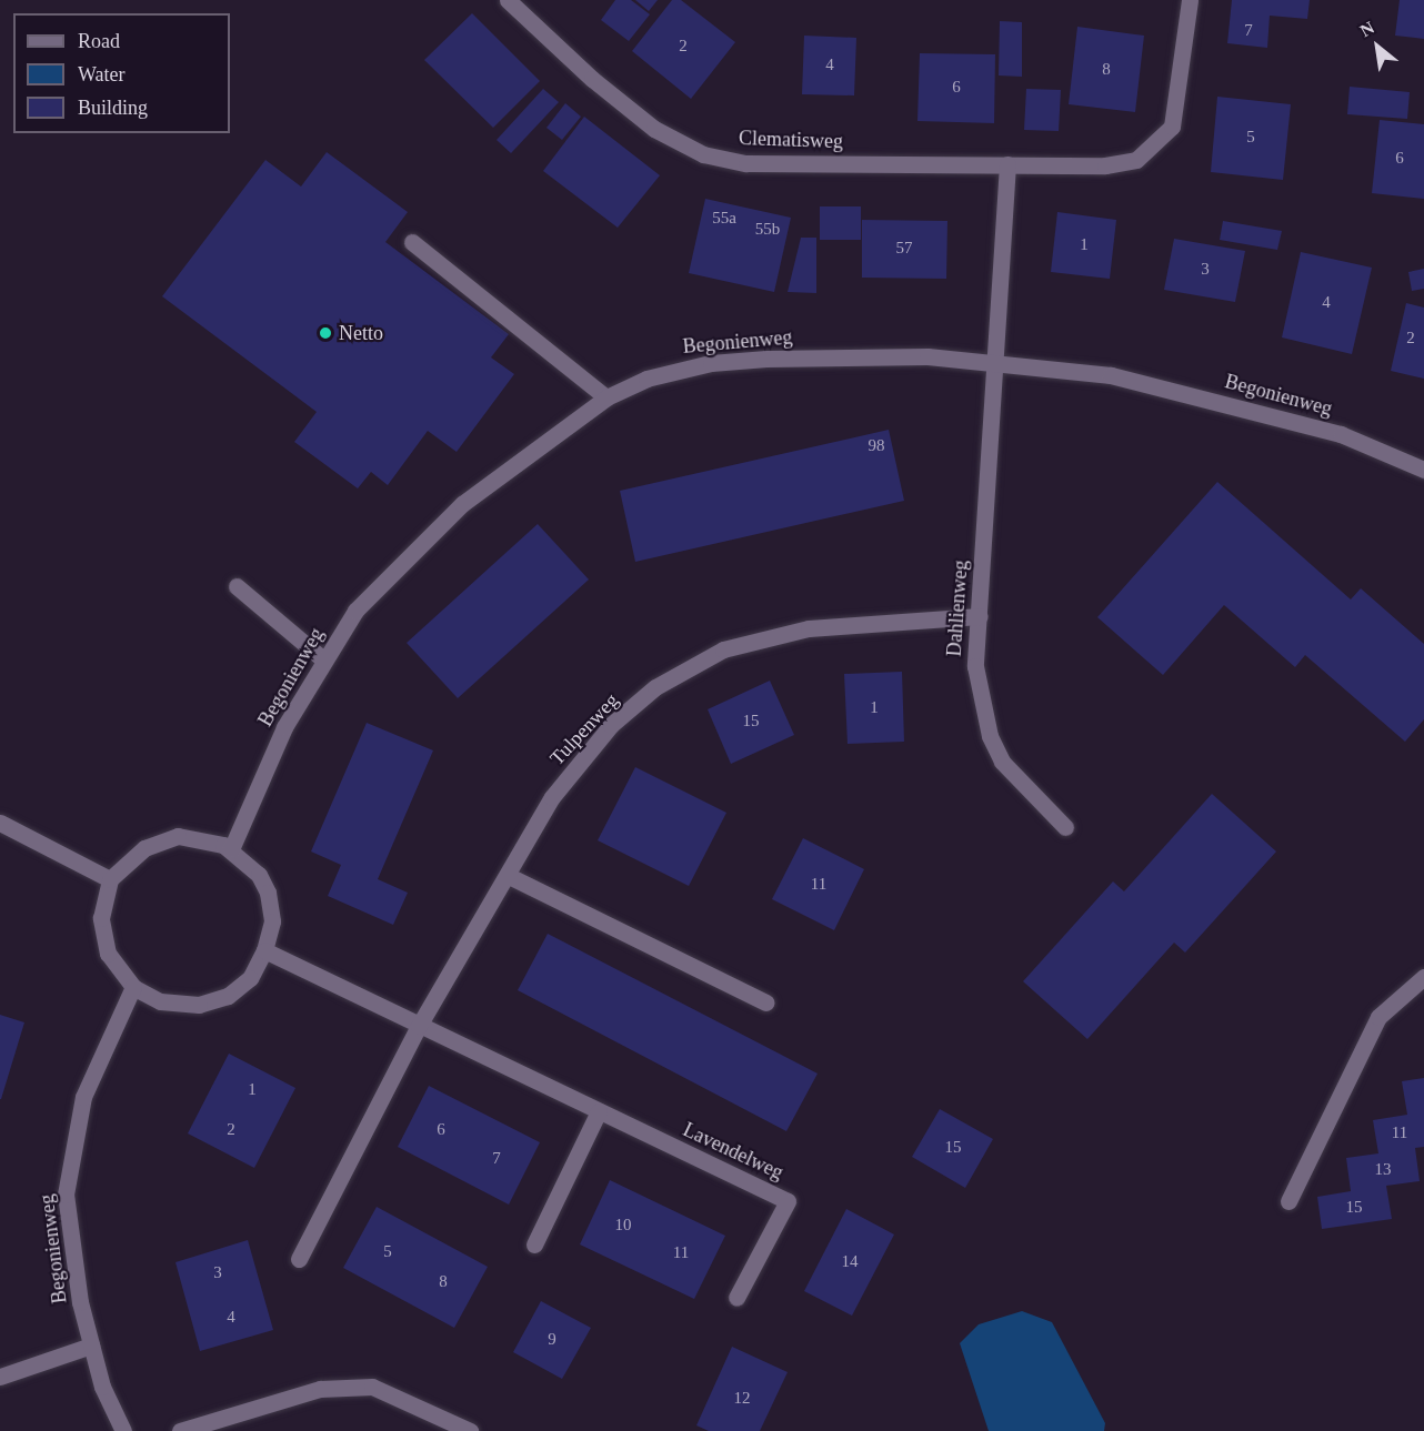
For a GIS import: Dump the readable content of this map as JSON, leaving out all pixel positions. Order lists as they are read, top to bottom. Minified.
{"streets":{"street":["Clematisweg","Begonienweg","Dahlienweg","Tulpenweg","Lavendelweg"]},"crossings":[["Begonienweg","Dahlienweg"],["Begonienweg","Lavendelweg"],["Dahlienweg","Tulpenweg"],["Tulpenweg","Lavendelweg"]],"places":["Netto"],"house_numbers":["7","2","4","8","6","5","6","55a","55b","1","57","3","4","2","98","1","15","11","1","2","6","11","15","7","13","15","10","5","11","14","3","8","4","9","12"],"legend":["Road","Water","Building"],"north":"top left"}
